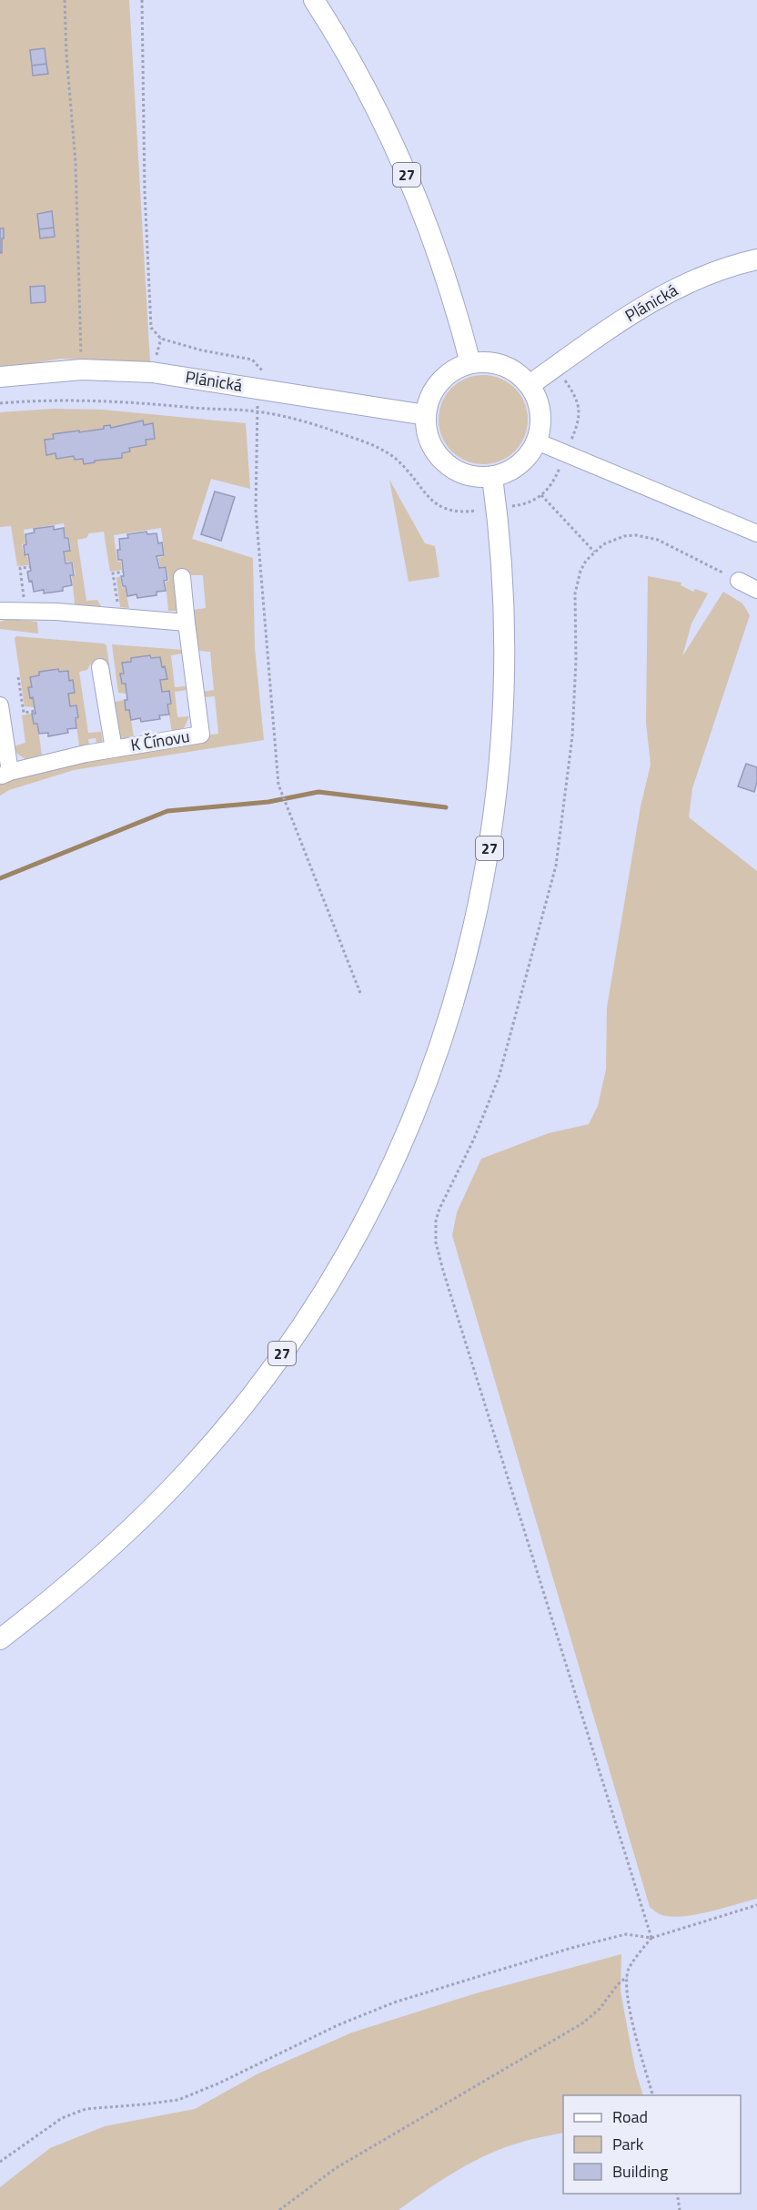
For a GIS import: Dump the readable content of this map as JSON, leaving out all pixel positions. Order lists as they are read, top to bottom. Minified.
{"streets":{"main road":["27","Plánická"],"street":["K Čínovu"]},"crossings":[["27","Plánická"]],"legend":["Road","Park","Building"]}
